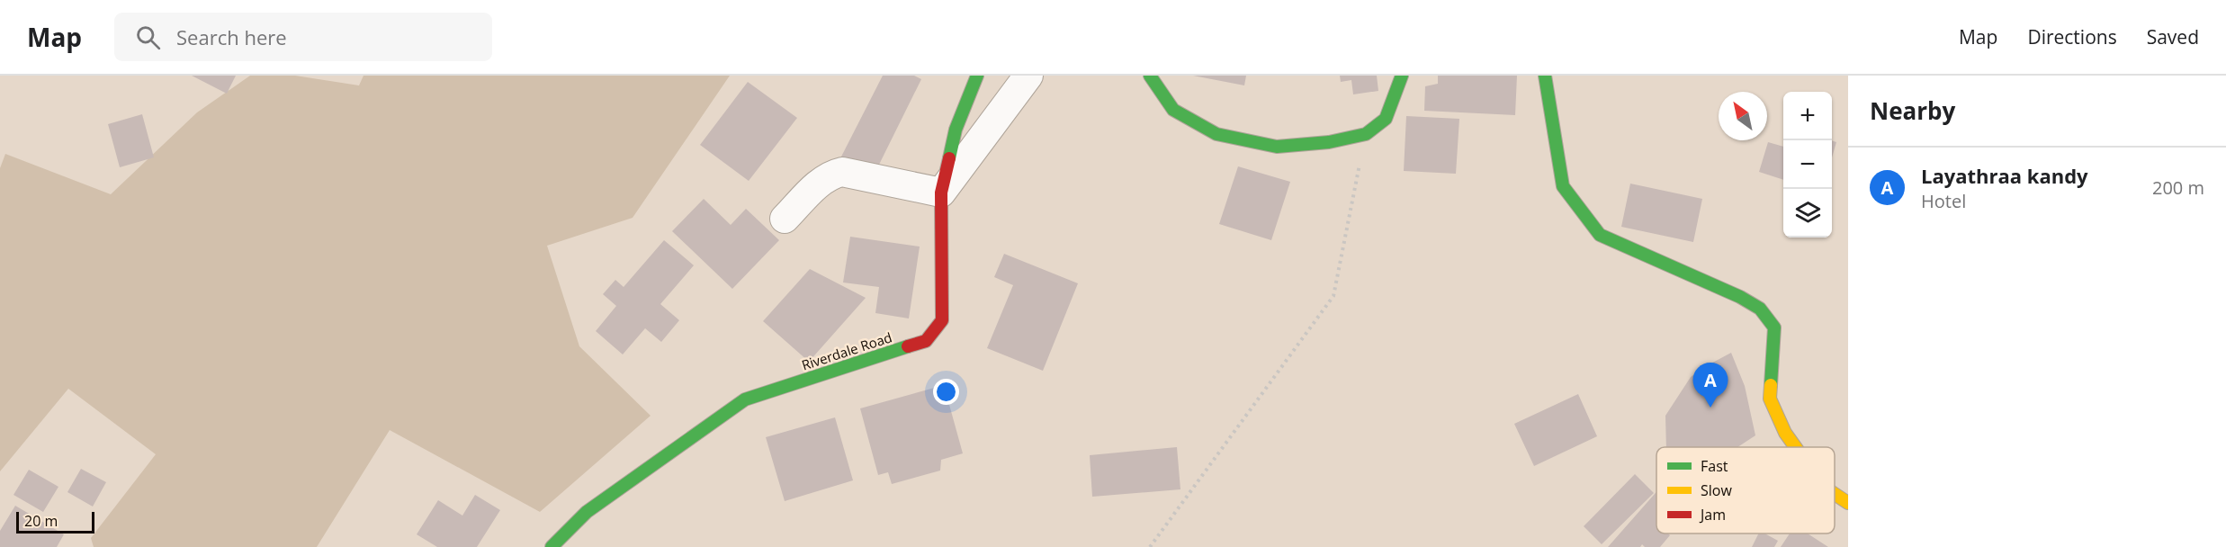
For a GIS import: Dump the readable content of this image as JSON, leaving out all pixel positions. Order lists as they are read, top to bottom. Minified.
{"streets":{"street":["Riverdale Road"]},"legend":["Fast","Slow","Jam"],"scale_bar":"20 m","north":"top left","page":{"header":"Map","search":"Search here","nav":["Map","Directions","Saved"],"heading":"Nearby","map_buttons":["+","−"],"list":[{"mark":"A","name":"Layathraa kandy","note":"Hotel","value":"200 m"}],"pins":"A","scale":"20 m"}}
